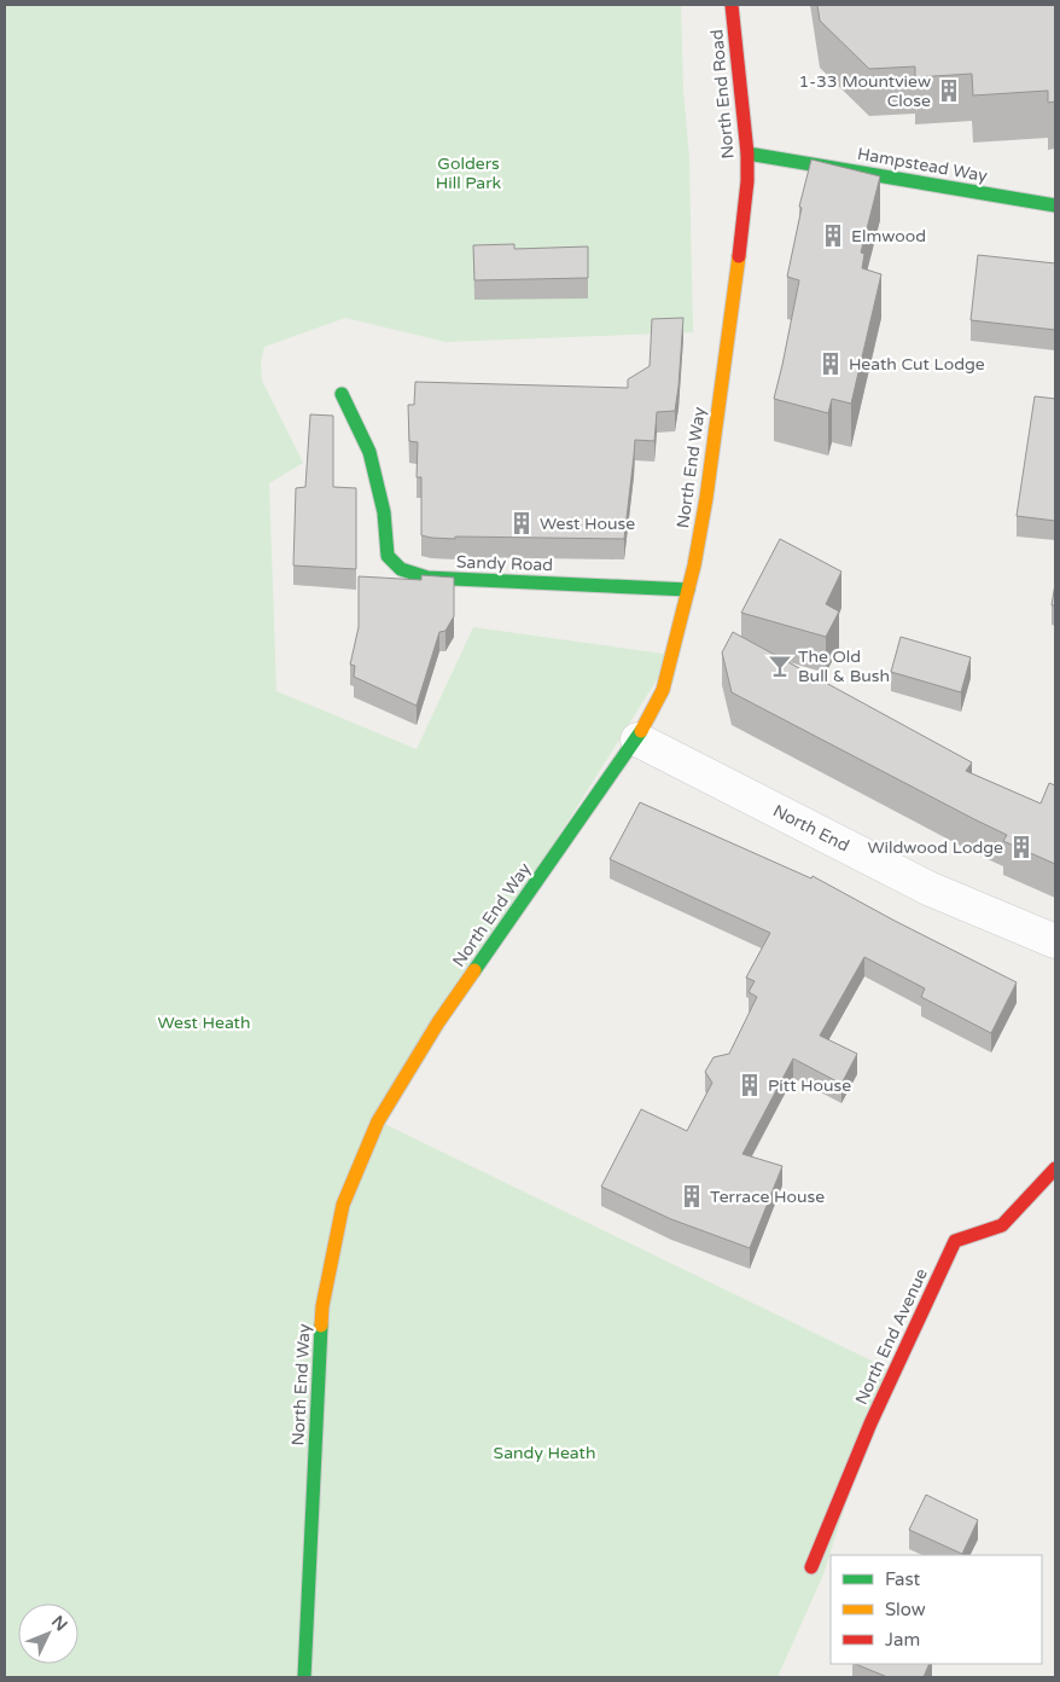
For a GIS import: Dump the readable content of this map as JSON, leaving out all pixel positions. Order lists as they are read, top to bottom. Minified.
{"streets":{"main road":["North End Road","Hampstead Way","North End Way","Sandy Road","North End Avenue"],"street":["North End"]},"crossings":[["North End Road","Hampstead Way"],["North End Road","North End Way"],["North End Way","Sandy Road"],["North End Way","North End"]],"parks":["Golders Hill Park","West Heath","Sandy Heath"],"places":{"building":["1-33 Mountview Close","Elmwood","Heath Cut Lodge","West House","Wildwood Lodge","Pitt House","Terrace House"],"bar":["The Old Bull & Bush"]},"legend":["Fast","Slow","Jam"],"north":"top right"}
